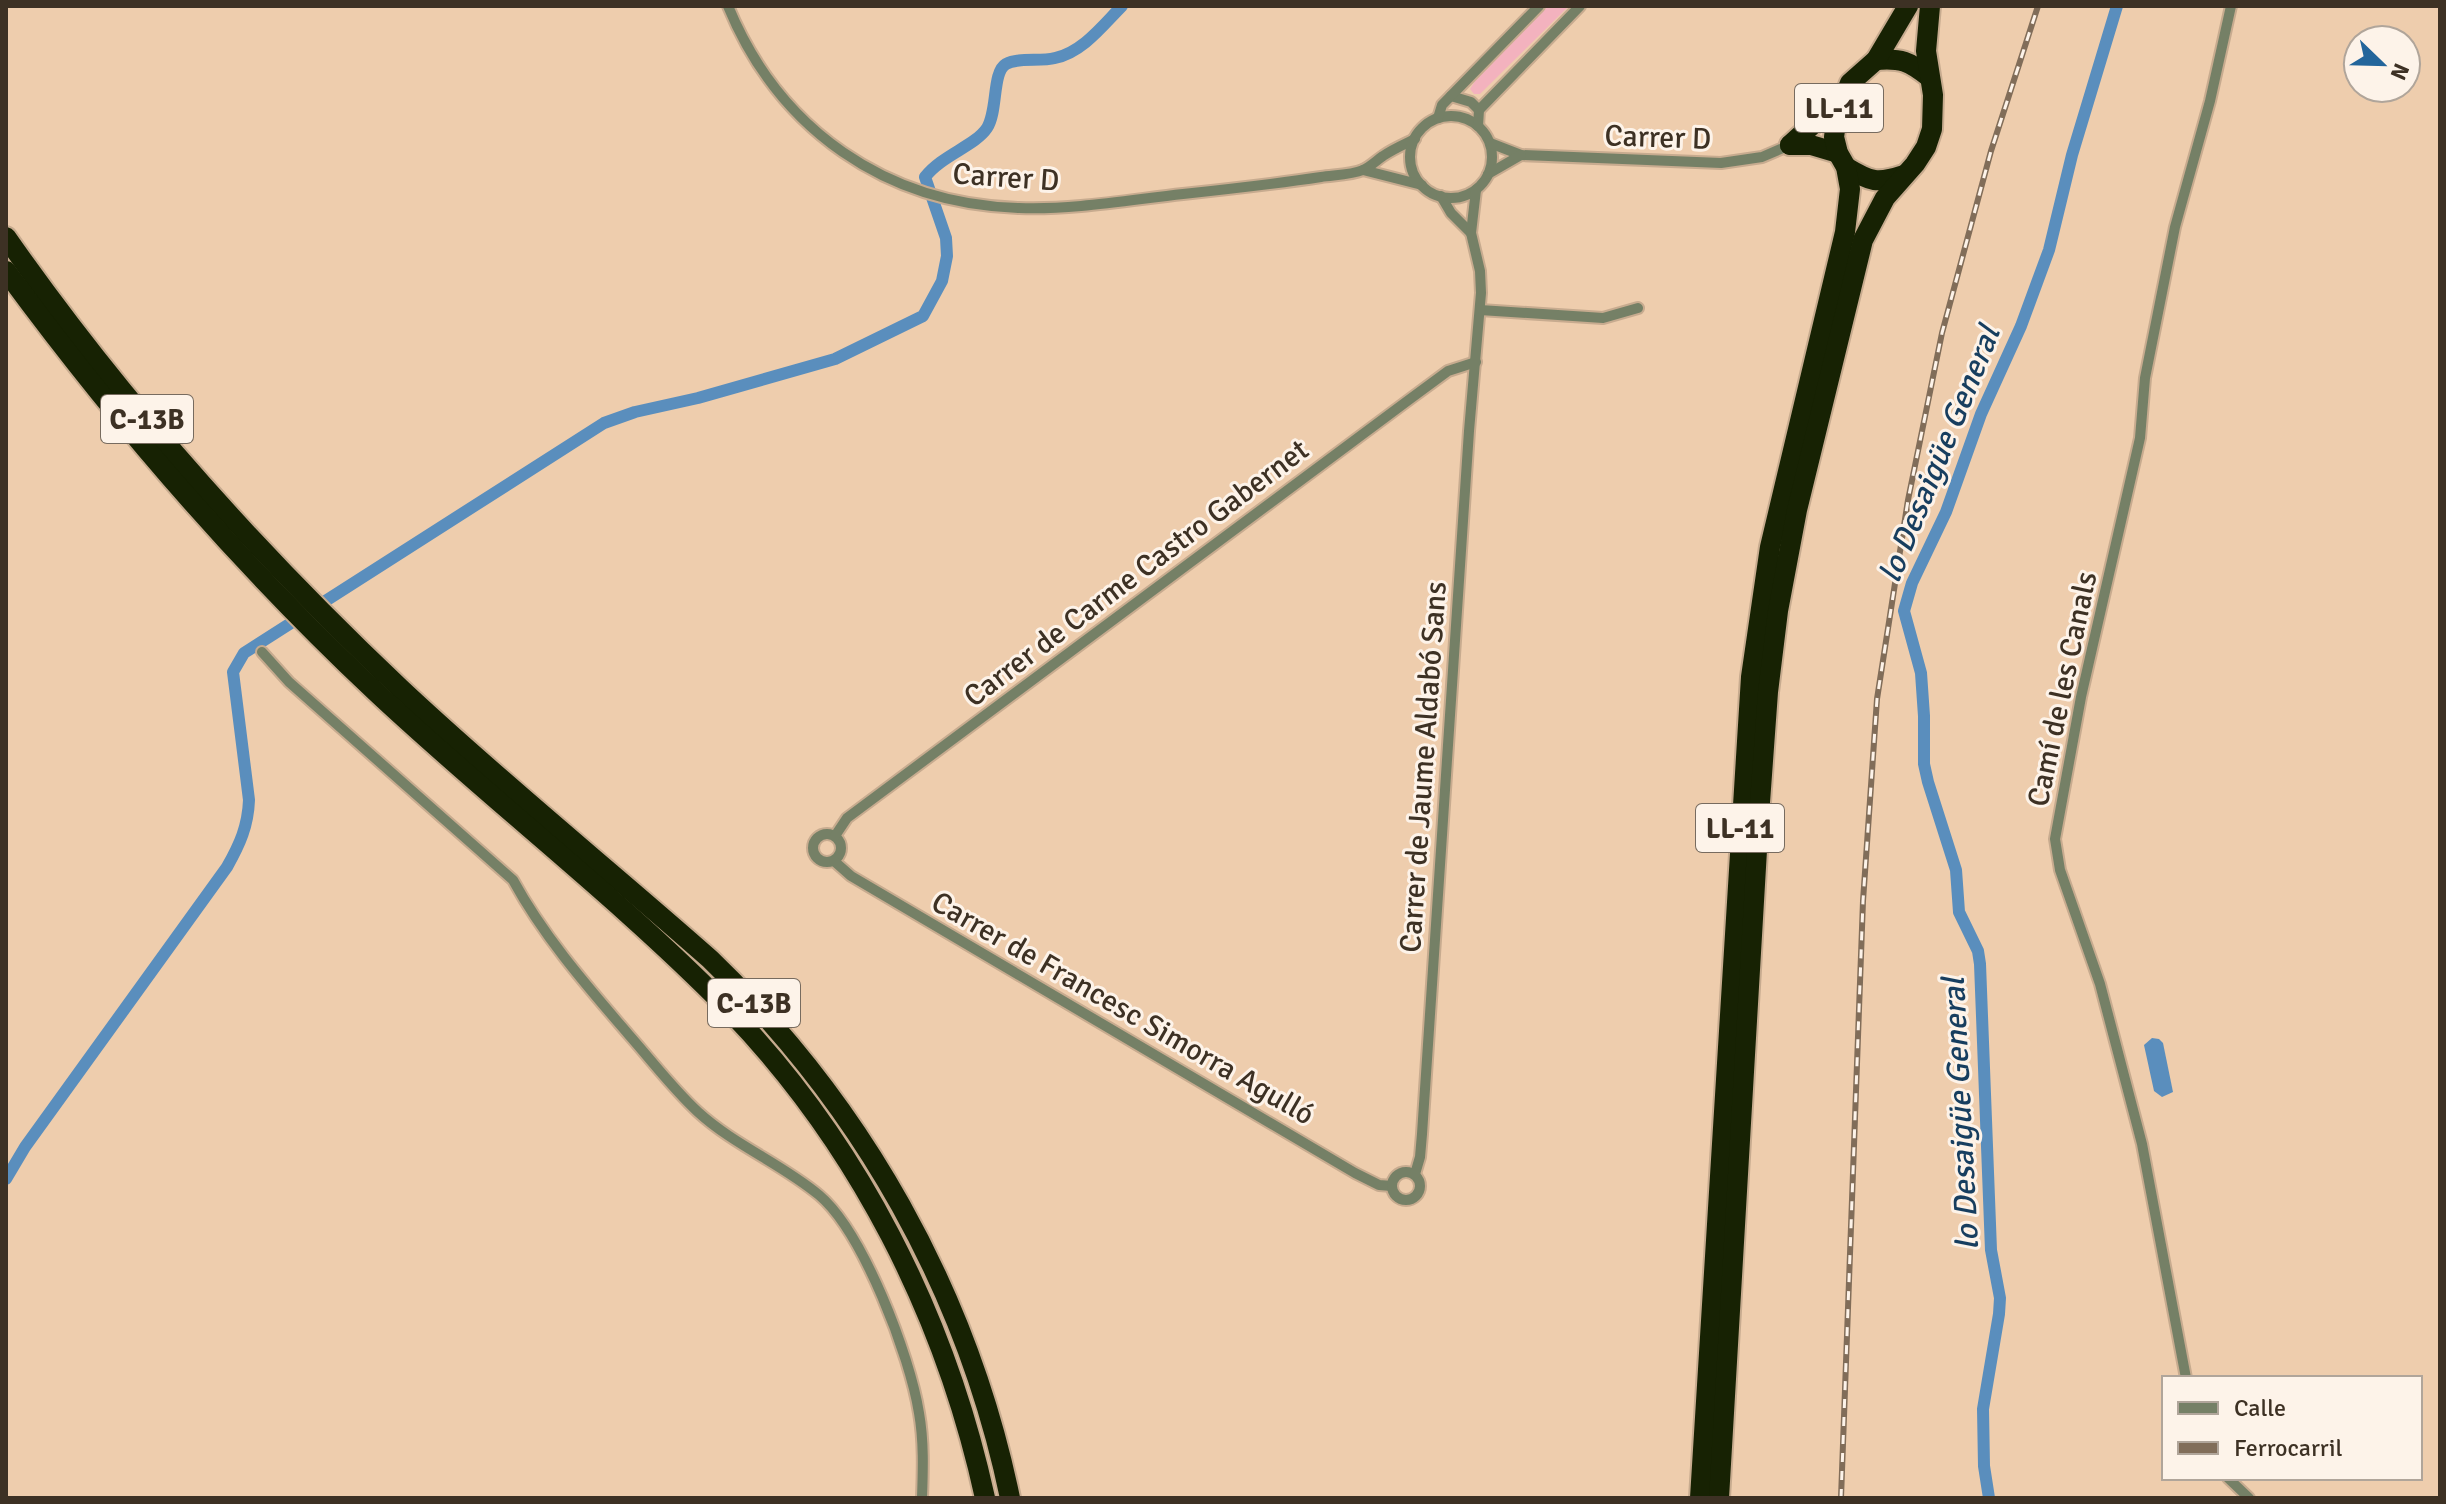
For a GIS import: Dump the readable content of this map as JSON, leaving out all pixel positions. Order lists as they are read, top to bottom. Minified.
{"streets":{"highway":["LL-11","C-13B"],"street":["Carrer D","Carrer de Carme Castro Gabernet","Camí de les Canals","Carrer de Jaume Aldabó Sans","Carrer de Francesc Simorra Agulló"]},"crossings":[["Carrer de Carme Castro Gabernet","Carrer de Jaume Aldabó Sans"],["Carrer de Carme Castro Gabernet","Carrer de Francesc Simorra Agulló"],["Carrer de Jaume Aldabó Sans","Carrer de Francesc Simorra Agulló"]],"water":["lo Desaigüe General"],"legend":["Calle","Ferrocarril"],"north":"bottom right"}
